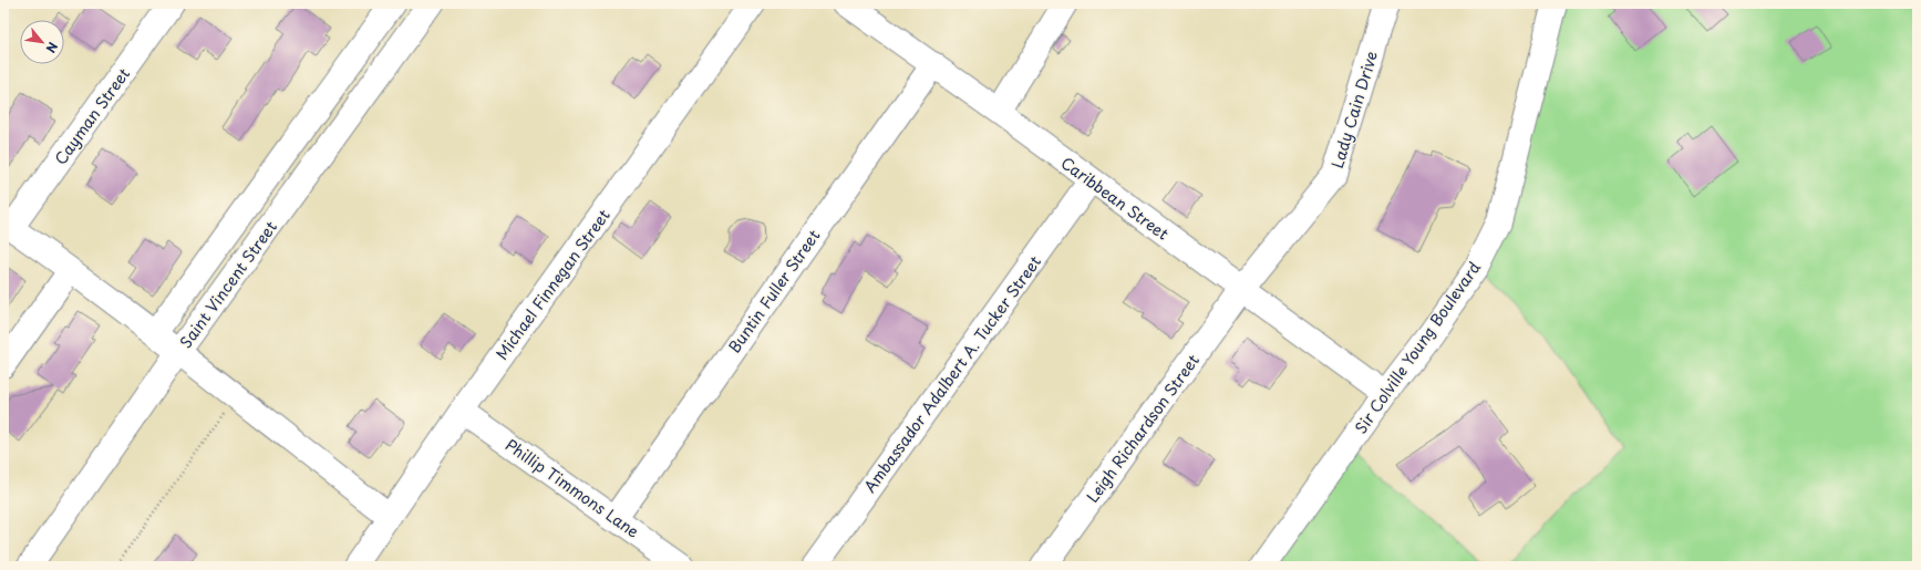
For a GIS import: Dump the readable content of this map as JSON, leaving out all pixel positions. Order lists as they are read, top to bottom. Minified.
{"streets":{"street":["Lady Cain Drive","Cayman Street","Caribbean Street","Saint Vincent Street","Michael Finnegan Street","Buntin Fuller Street","Sir Colville Young Boulevard","Ambassador Adalbert A. Tucker Street","Leigh Richardson Street","Phillip Timmons Lane"]},"crossings":[["Lady Cain Drive","Caribbean Street"],["Lady Cain Drive","Leigh Richardson Street"],["Caribbean Street","Buntin Fuller Street"],["Caribbean Street","Sir Colville Young Boulevard"],["Caribbean Street","Ambassador Adalbert A. Tucker Street"],["Caribbean Street","Leigh Richardson Street"],["Michael Finnegan Street","Phillip Timmons Lane"],["Buntin Fuller Street","Phillip Timmons Lane"]],"north":"bottom right"}
